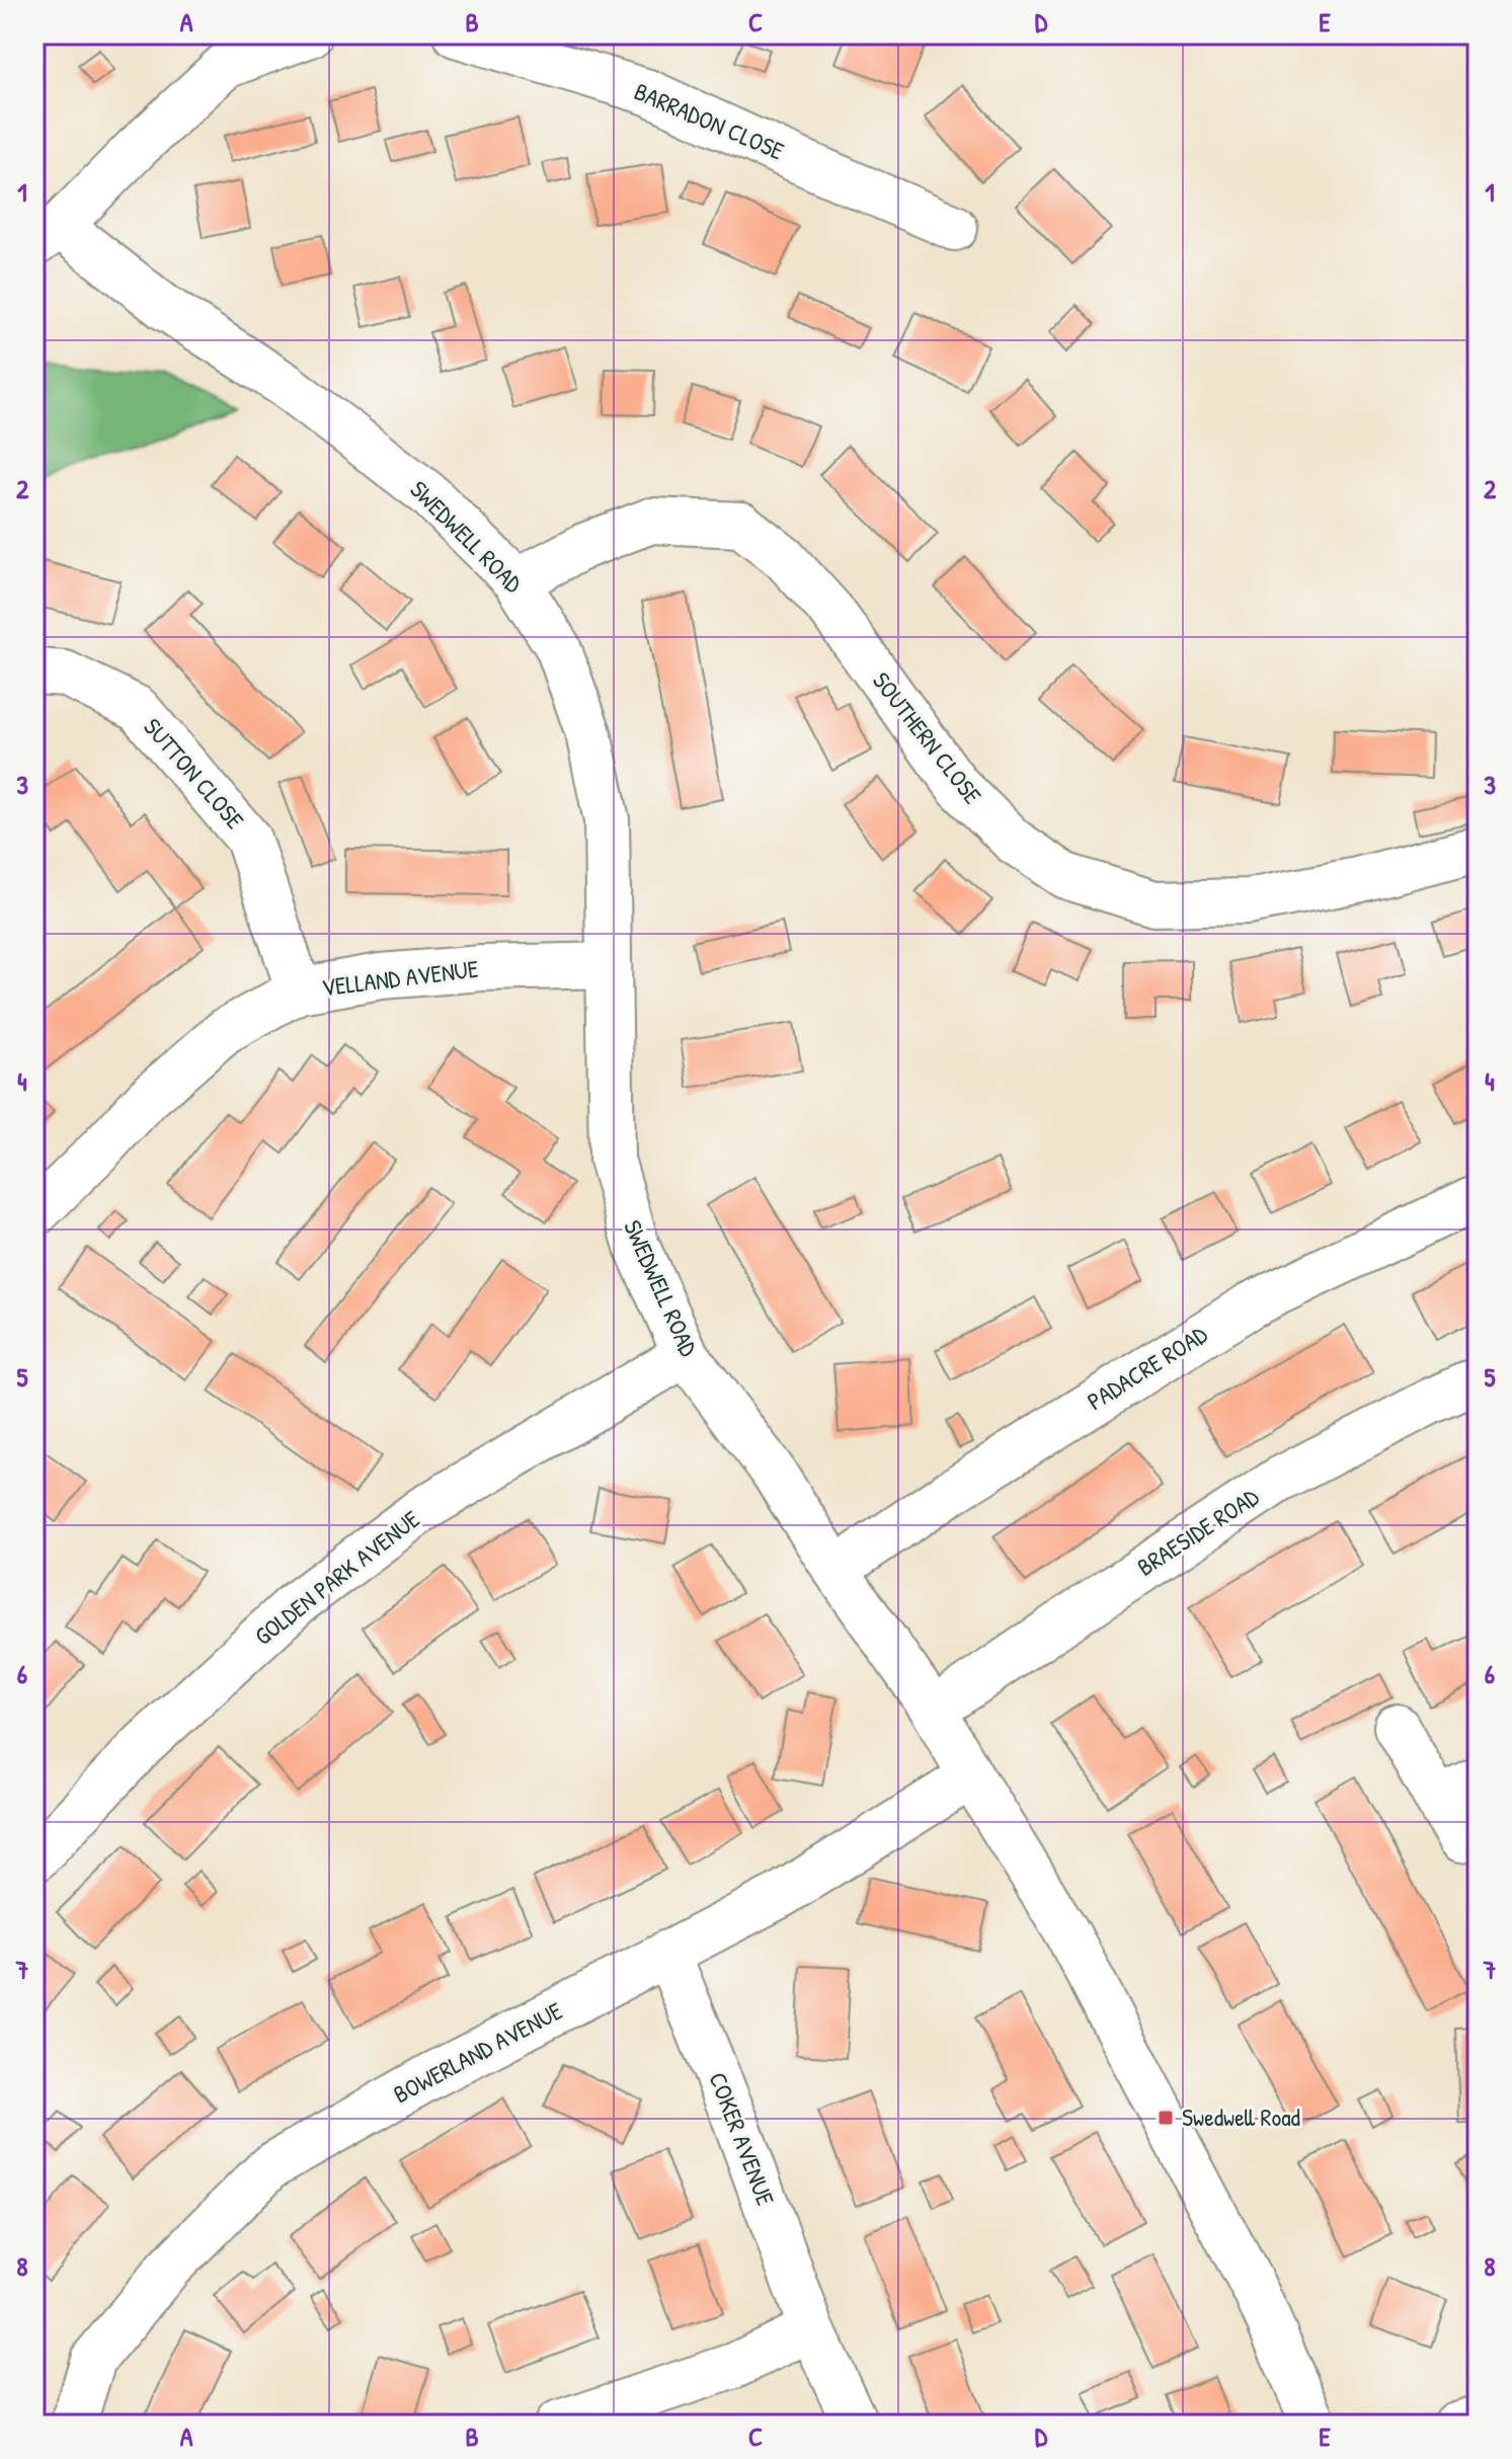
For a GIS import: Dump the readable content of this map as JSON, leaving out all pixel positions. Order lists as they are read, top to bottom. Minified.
{"streets":{"street":["BARRADON CLOSE","SWEDWELL ROAD","SOUTHERN CLOSE","SUTTON CLOSE","VELLAND AVENUE","PADACRE ROAD","BRAESIDE ROAD","GOLDEN PARK AVENUE","BOWERLAND AVENUE","COKER AVENUE"]},"crossings":[["SWEDWELL ROAD","SOUTHERN CLOSE"],["SWEDWELL ROAD","VELLAND AVENUE"],["SWEDWELL ROAD","PADACRE ROAD"],["SWEDWELL ROAD","BRAESIDE ROAD"],["SWEDWELL ROAD","GOLDEN PARK AVENUE"],["SWEDWELL ROAD","BOWERLAND AVENUE"],["SUTTON CLOSE","VELLAND AVENUE"],["BOWERLAND AVENUE","COKER AVENUE"]],"places":{"transit":["Swedwell Road"]},"grid":{"columns":["A","B","C","D","E"],"rows":["1","2","3","4","5","6","7","8"]}}
